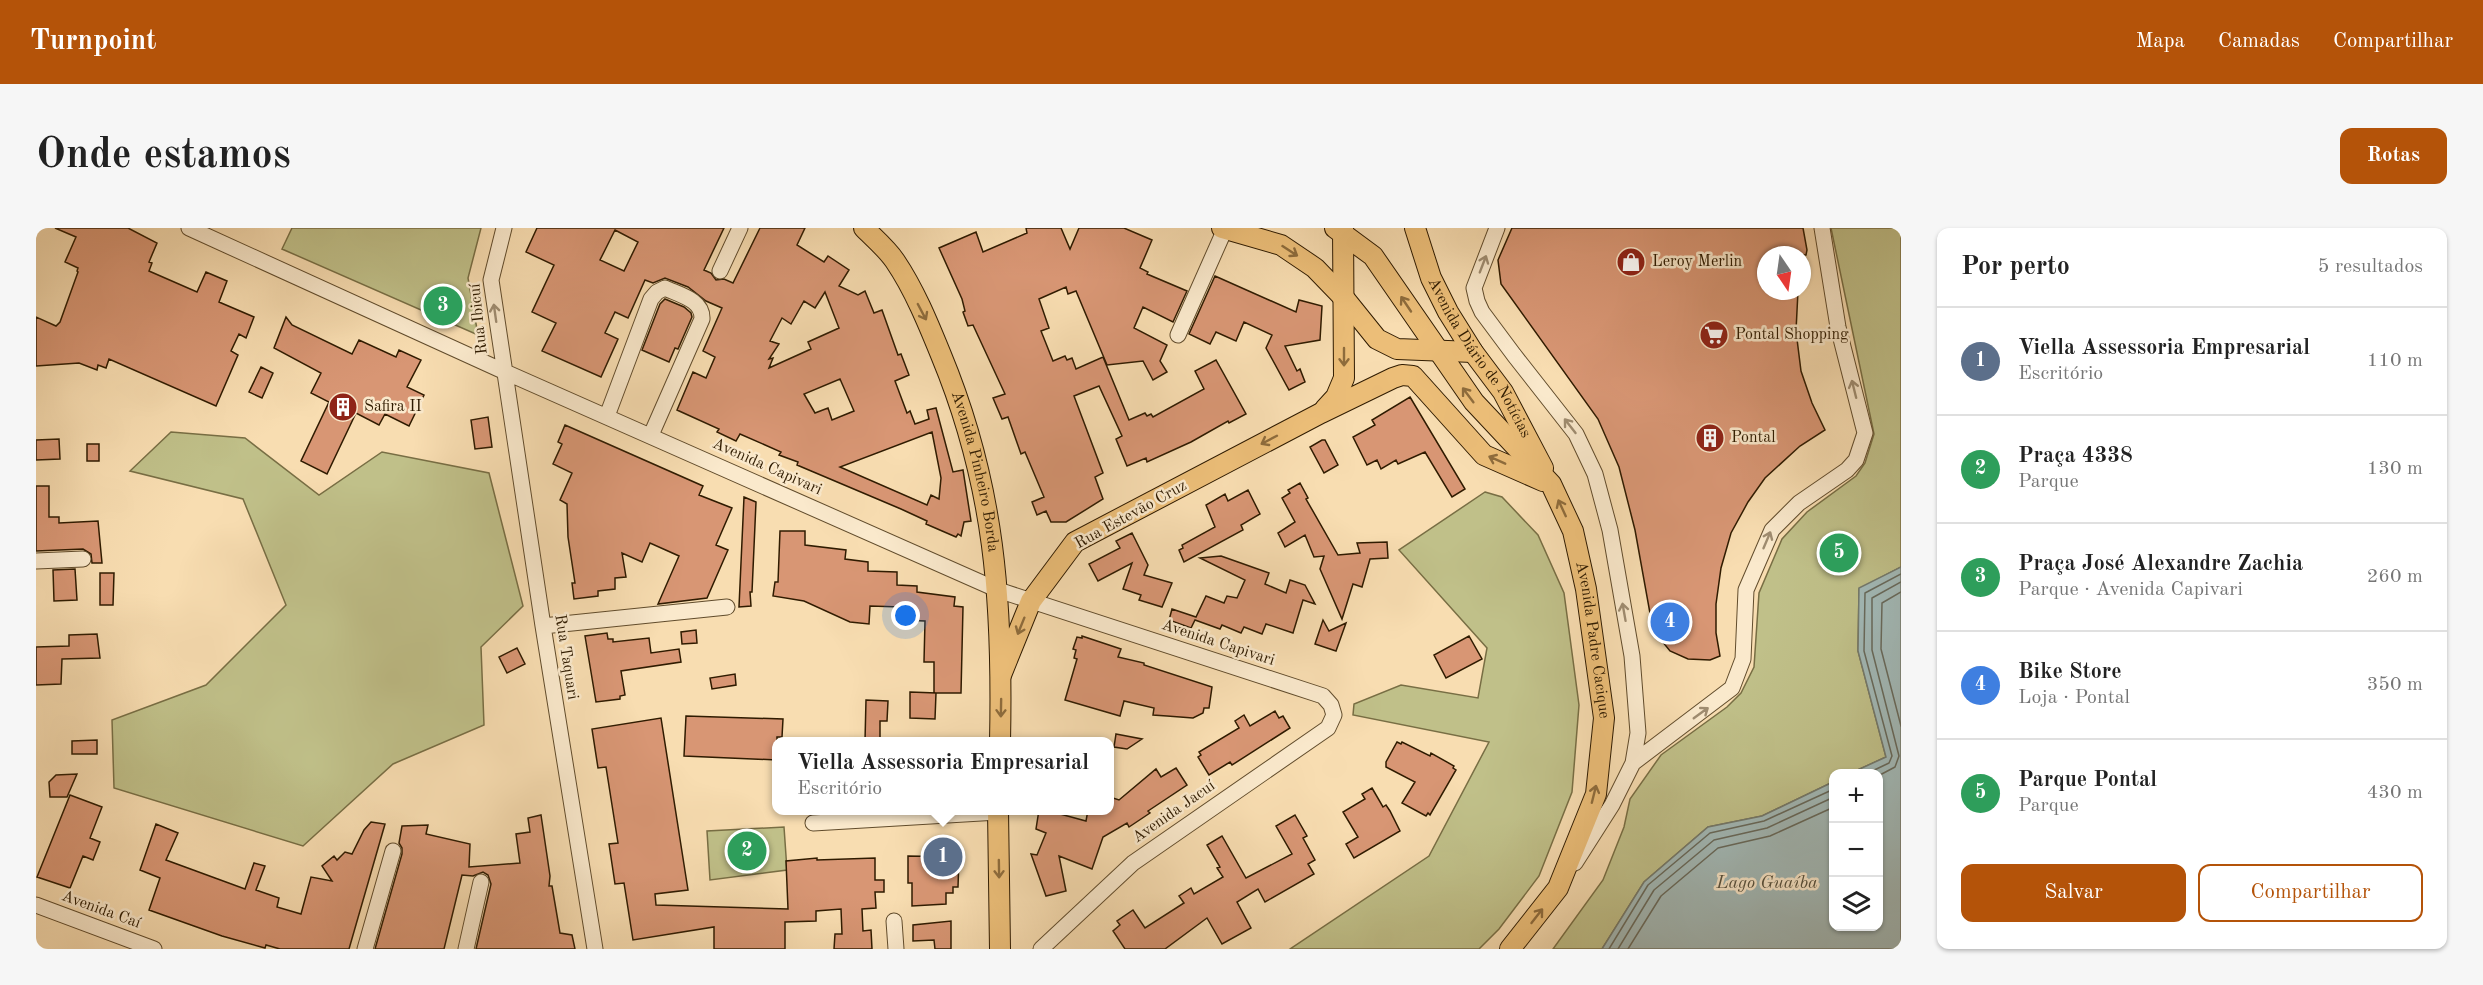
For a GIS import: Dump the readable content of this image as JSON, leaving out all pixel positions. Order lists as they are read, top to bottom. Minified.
{"streets":{"main road":["Avenida Diário de Notícias","Avenida Pinheiro Borda","Rua Estevão Cruz","Avenida Padre Cacique"],"street":["Rua Ibicuí","Avenida Capivari","Rua Taquari","Avenida Jacuí","Avenida Caí"]},"crossings":[["Rua Ibicuí","Avenida Capivari"],["Rua Ibicuí","Rua Taquari"],["Avenida Diário de Notícias","Rua Estevão Cruz"],["Avenida Diário de Notícias","Avenida Padre Cacique"],["Avenida Capivari","Avenida Pinheiro Borda"],["Avenida Capivari","Rua Estevão Cruz"],["Avenida Capivari","Rua Taquari"],["Avenida Capivari","Avenida Jacuí"],["Avenida Pinheiro Borda","Rua Estevão Cruz"],["Rua Estevão Cruz","Avenida Padre Cacique"]],"one_way":["Rua Ibicuí","Avenida Pinheiro Borda","Rua Estevão Cruz","Avenida Padre Cacique"],"water":["Lago Guaíba"],"places":{"shop":["Leroy Merlin"],"supermarket":["Pontal Shopping"],"building":["Safira II","Pontal"]},"north":"bottom","page":{"header":"Turnpoint","nav":["Mapa","Camadas","Compartilhar"],"buttons":["Rotas",["Salvar","Compartilhar"]],"title":"Onde estamos","heading":["Por perto","5 resultados"],"pins":["3","5","4","2","1"],"list":[{"mark":"1","name":"Viella Assessoria Empresarial","note":"Escritório","value":"110 m"},{"mark":"2","name":"Praça 4338","note":"Parque","value":"130 m"},{"mark":"3","name":"Praça José Alexandre Zachia","note":"Parque · Avenida Capivari","value":"260 m"},{"mark":"4","name":"Bike Store","note":"Loja · Pontal","value":"350 m"},{"mark":"5","name":"Parque Pontal","note":"Parque","value":"430 m"}],"popup":["Viella Assessoria Empresarial","Escritório"],"map_buttons":["+","−"]}}
